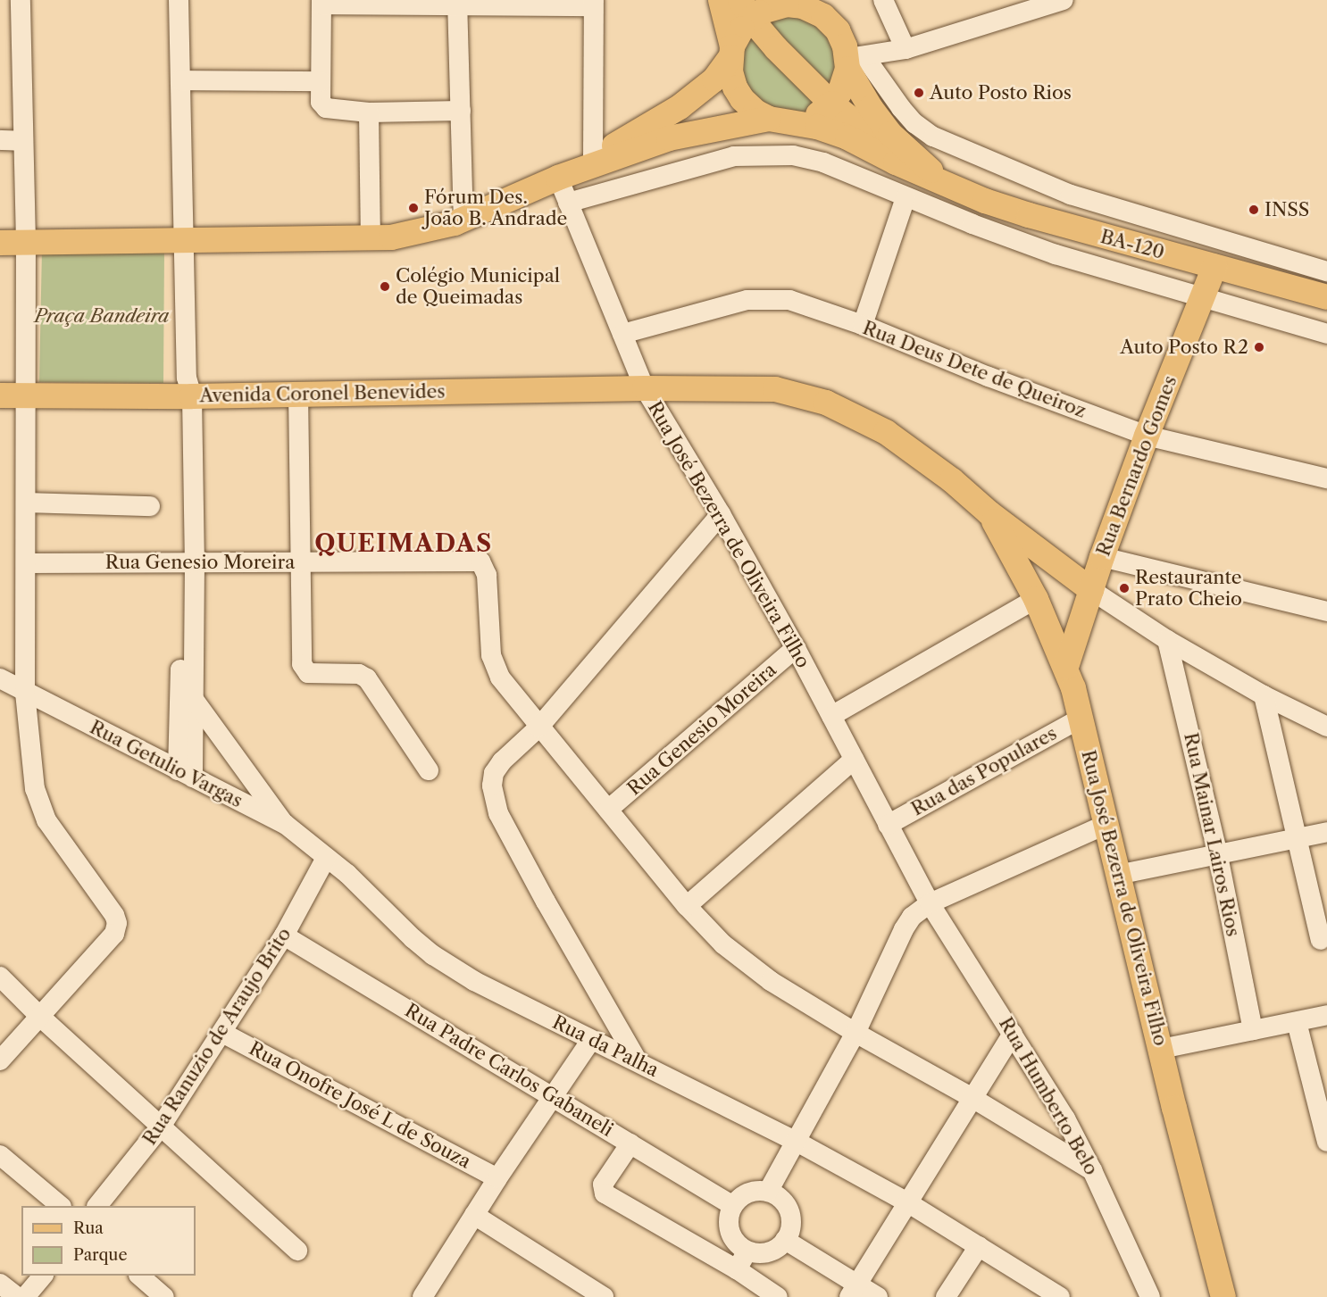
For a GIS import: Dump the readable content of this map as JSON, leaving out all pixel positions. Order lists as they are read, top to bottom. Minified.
{"streets":{"main road":["BA-120","Avenida Coronel Benevides","Rua Bernardo Gomes","Rua José Bezerra de Oliveira Filho"],"street":["Rua Deus Dete de Queiroz","Rua Genesio Moreira","Rua Getulio Vargas","Rua das Populares","Rua Mainar Lairos Rios","Rua Ranuzio de Araujo Brito","Rua da Palha","Rua Padre Carlos Gabaneli","Rua Humberto Belo","Rua Onofre José L de Souza"]},"crossings":[["BA-120","Rua Bernardo Gomes"],["Rua Deus Dete de Queiroz","Rua Bernardo Gomes"],["Avenida Coronel Benevides","Rua José Bezerra de Oliveira Filho"],["Rua Bernardo Gomes","Rua José Bezerra de Oliveira Filho"],["Rua José Bezerra de Oliveira Filho","Rua Genesio Moreira"],["Rua José Bezerra de Oliveira Filho","Rua das Populares"],["Rua José Bezerra de Oliveira Filho","Rua Humberto Belo"],["Rua Genesio Moreira","Rua Humberto Belo"],["Rua Getulio Vargas","Rua Ranuzio de Araujo Brito"],["Rua Getulio Vargas","Rua da Palha"],["Rua Ranuzio de Araujo Brito","Rua da Palha"],["Rua Ranuzio de Araujo Brito","Rua Padre Carlos Gabaneli"],["Rua Ranuzio de Araujo Brito","Rua Onofre José L de Souza"]],"districts":["QUEIMADAS"],"parks":["Praça Bandeira"],"places":["Auto Posto Rios","Fórum Des. João B. Andrade","INSS","Colégio Municipal de Queimadas","Auto Posto R2","Restaurante Prato Cheio"],"legend":["Rua","Parque"]}
